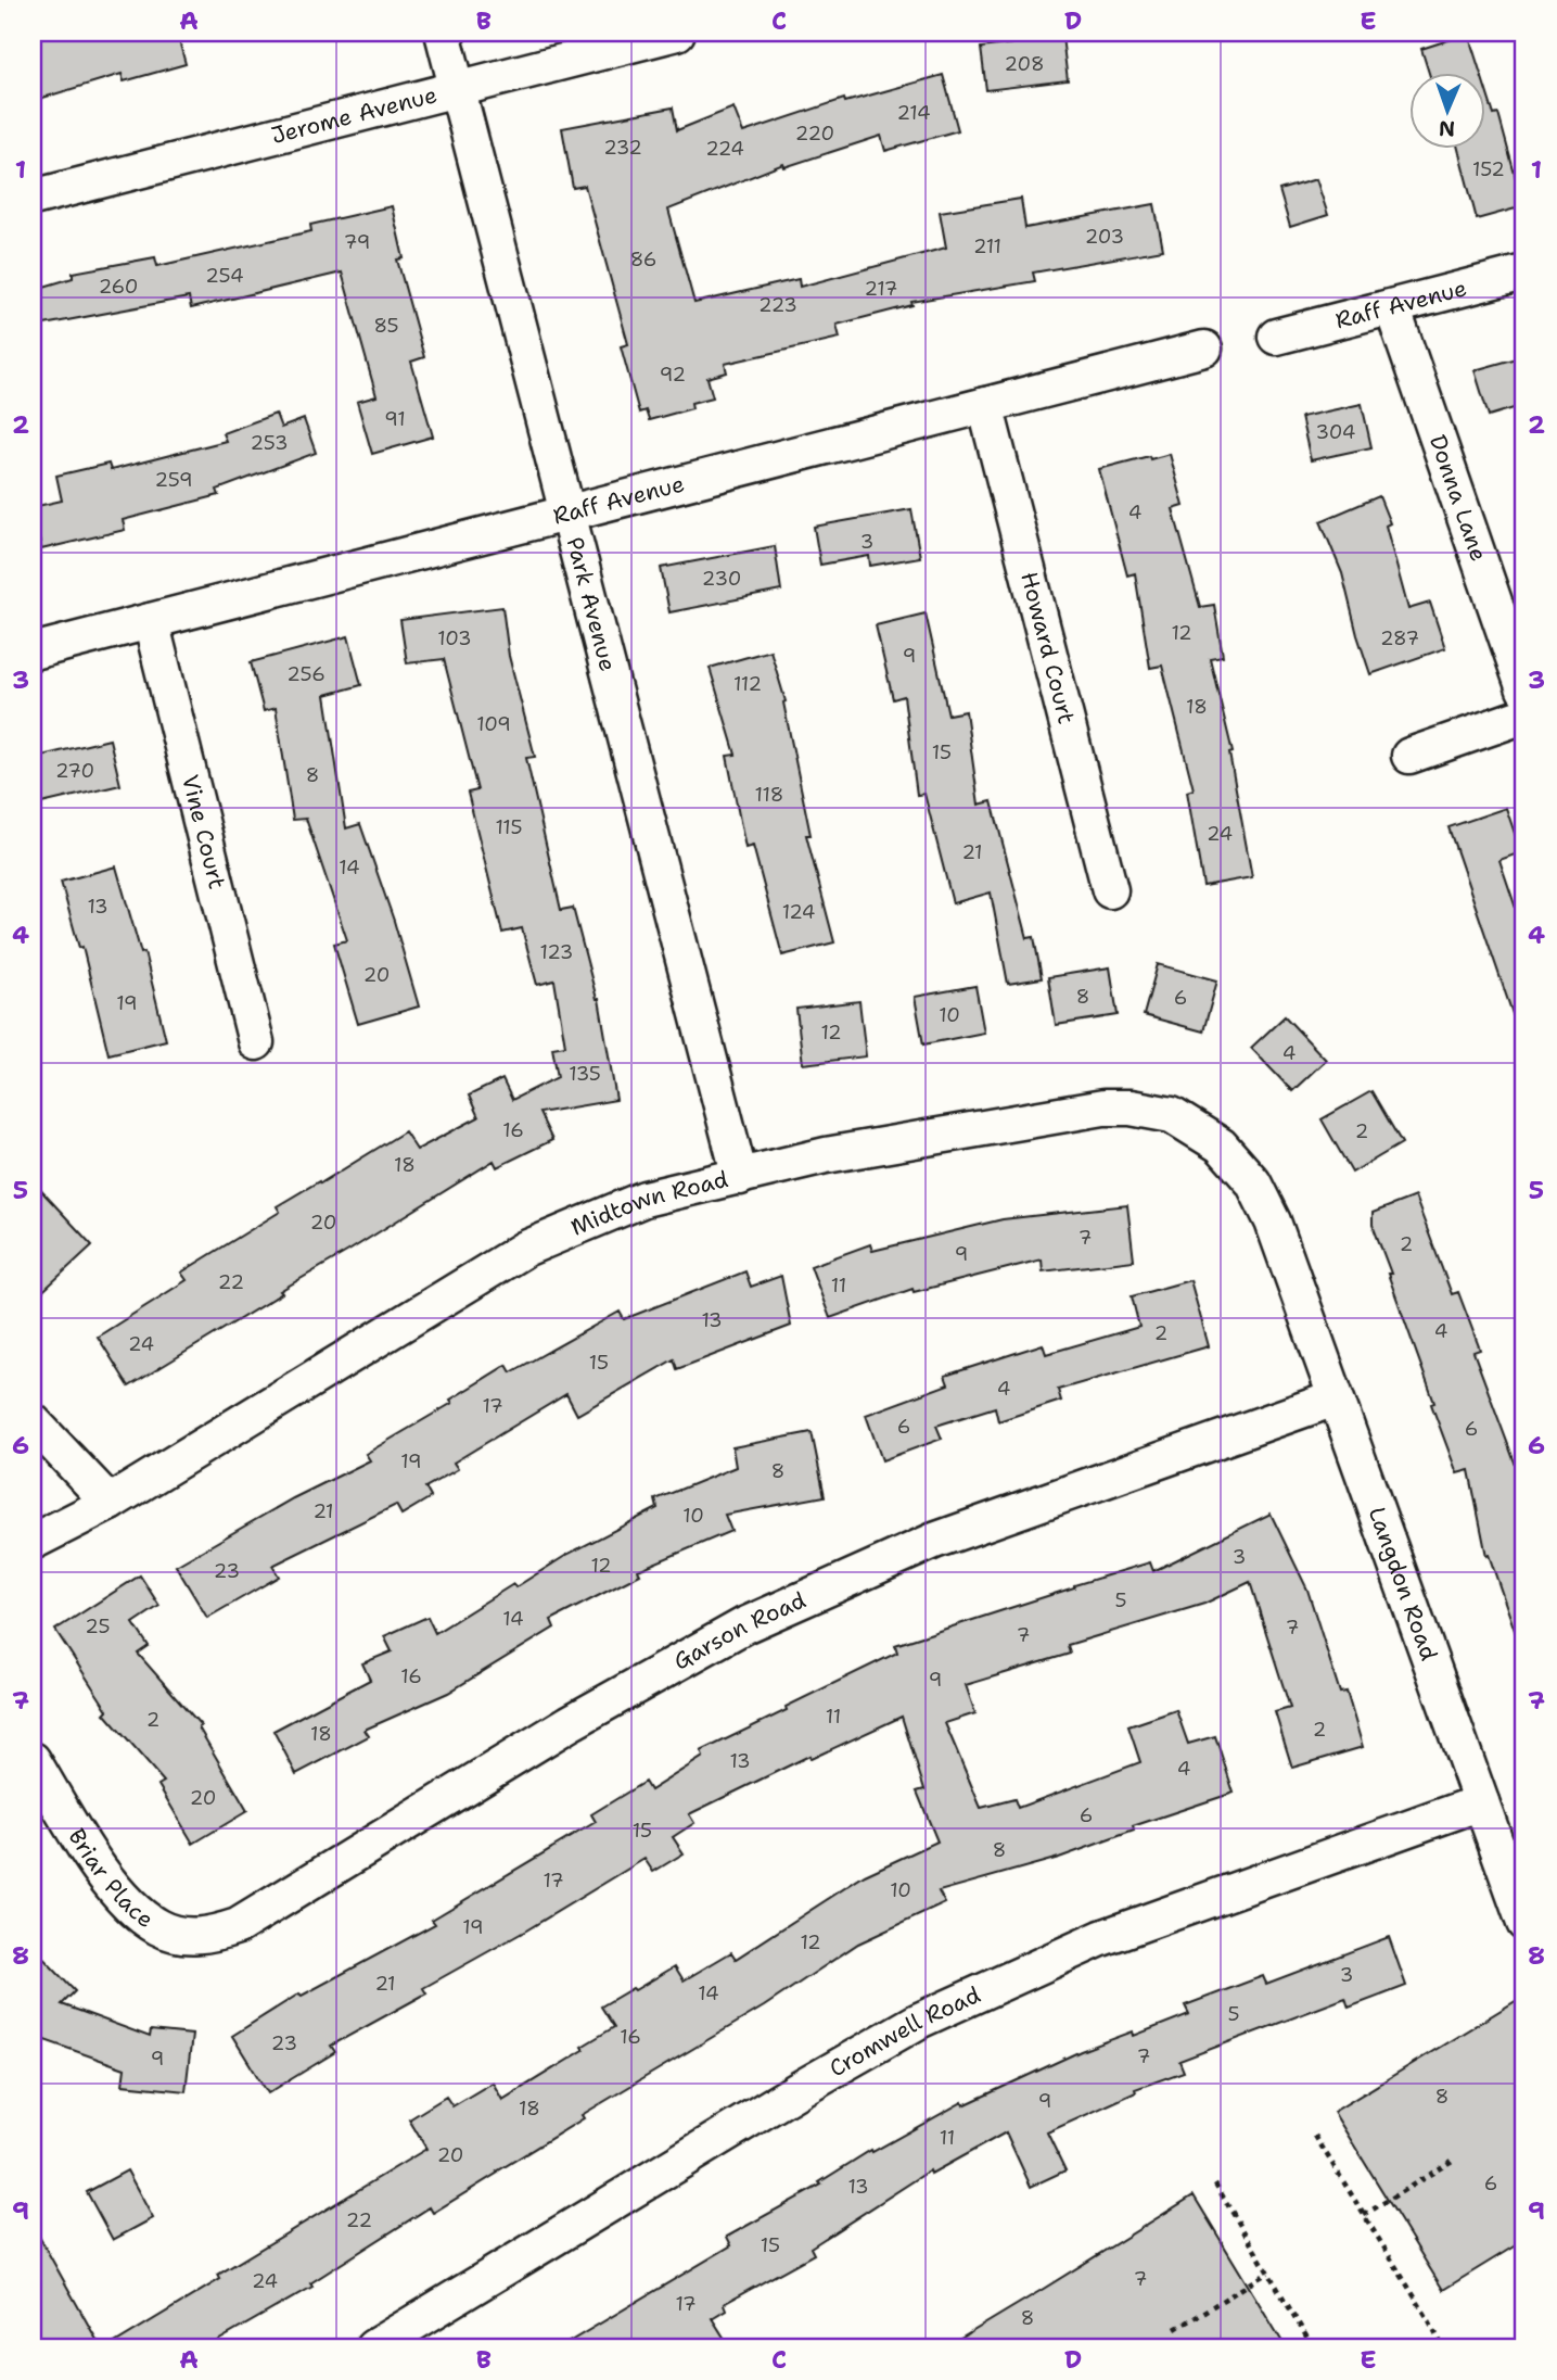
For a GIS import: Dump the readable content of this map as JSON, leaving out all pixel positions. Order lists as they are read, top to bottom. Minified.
{"streets":{"street":["Jerome Avenue","Raff Avenue","Donna Lane","Park Avenue","Howard Court","Vine Court","Midtown Road","Langdon Road","Garson Road","Briar Place","Cromwell Road"]},"crossings":[["Jerome Avenue","Park Avenue"],["Raff Avenue","Donna Lane"],["Raff Avenue","Park Avenue"],["Raff Avenue","Howard Court"],["Raff Avenue","Vine Court"],["Park Avenue","Midtown Road"],["Midtown Road","Langdon Road"],["Langdon Road","Garson Road"],["Langdon Road","Cromwell Road"],["Garson Road","Briar Place"]],"house_numbers":["208","214","220","232","224","152","203","79","211","86","254","260","217","223","85","92","91","304","253","259","4","3","230","12","103","287","9","256","112","18","109","15","270","8","118","115","24","21","14","13","124","123","20","8","6","19","10","12","4","135","16","2","18","20","7","2","9","22","11","13","4","2","24","15","4","17","6","6","19","8","21","10","3","12","23","5","14","25","7","7","16","9","11","2","2","18","13","4","20","6","15","8","17","10","19","12","3","21","14","5","16","23","7","9","8","9","18","11","20","6","13","22","15","7","24","17","8"],"north":"bottom","grid":{"columns":["A","B","C","D","E"],"rows":["1","2","3","4","5","6","7","8","9"]}}
